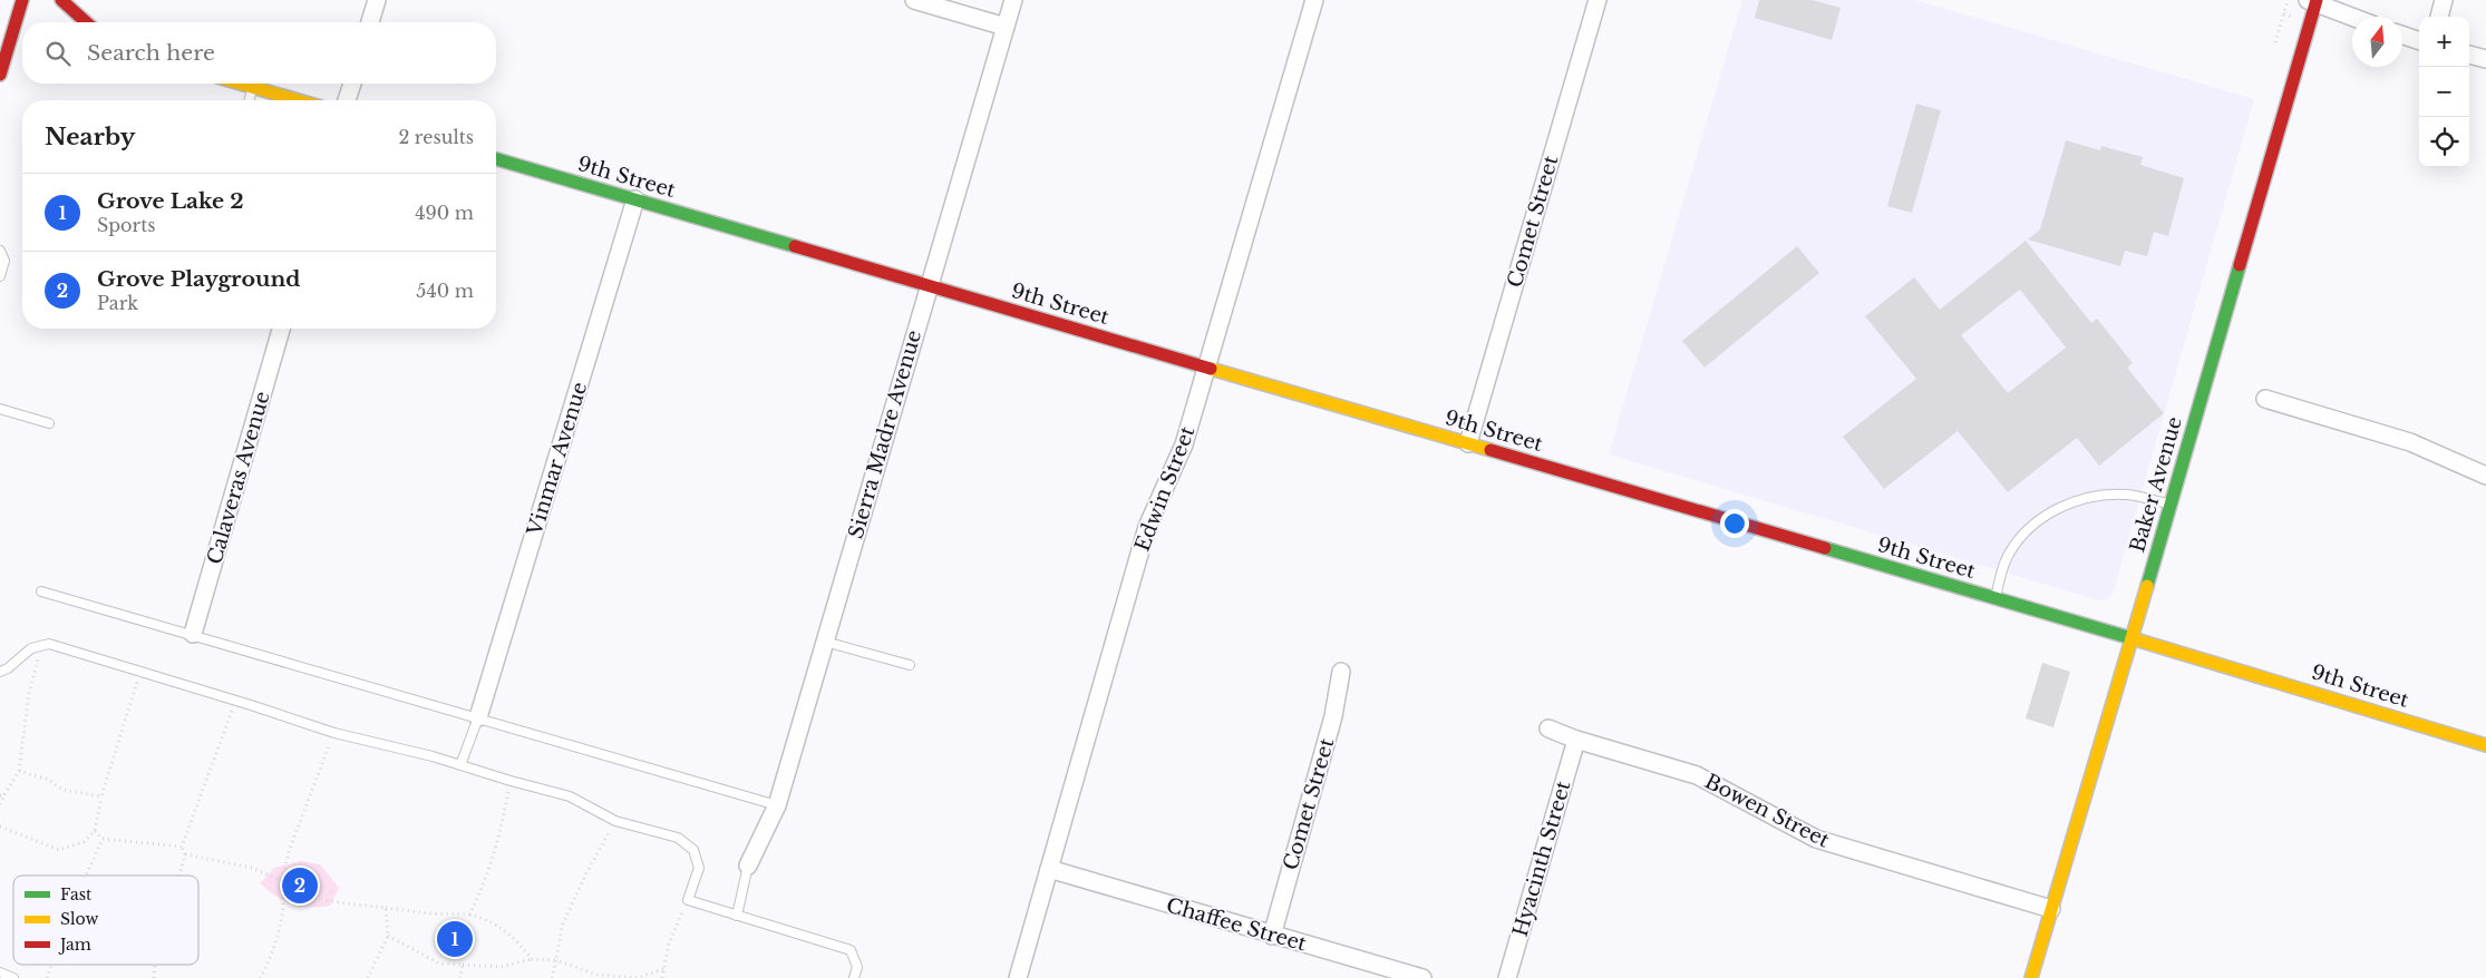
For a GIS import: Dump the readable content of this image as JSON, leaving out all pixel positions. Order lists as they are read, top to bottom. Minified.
{"streets":{"street":["9th Street","Comet Street","Sierra Madre Avenue","Vinmar Avenue","Calaveras Avenue","Baker Avenue","Edwin Street","Bowen Street","Hyacinth Street","Chaffee Street"]},"crossings":[["9th Street","Comet Street"],["9th Street","Sierra Madre Avenue"],["9th Street","Vinmar Avenue"],["9th Street","Baker Avenue"],["9th Street","Edwin Street"],["Comet Street","Chaffee Street"],["Baker Avenue","Bowen Street"],["Edwin Street","Chaffee Street"],["Bowen Street","Hyacinth Street"]],"legend":["Fast","Slow","Jam"],"north":"top","page":{"map_buttons":["+","−"],"search":"Search here","heading":["Nearby","2 results"],"list":[{"mark":"1","name":"Grove Lake 2","note":"Sports","value":"490 m"},{"mark":"2","name":"Grove Playground","note":"Park","value":"540 m"}],"pins":["2","1"]}}
